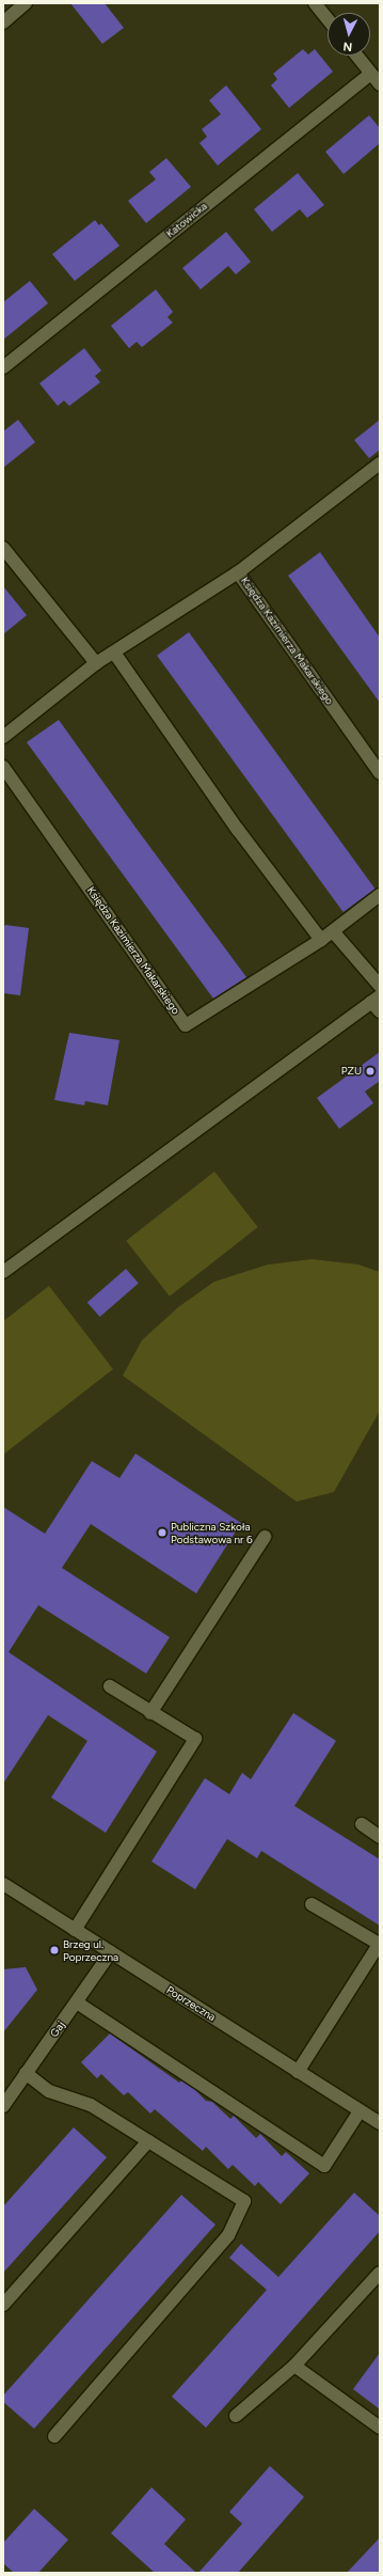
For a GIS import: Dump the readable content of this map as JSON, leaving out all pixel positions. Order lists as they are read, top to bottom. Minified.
{"streets":{"street":["Katowicka","Księdza Kazimierza Makarskiego","Poprzeczna","Gaj"]},"crossings":[["Poprzeczna","Gaj"]],"places":["PZU","Publiczna Szkoła Podstawowa nr 6","Brzeg ul. Poprzeczna"],"north":"bottom"}
